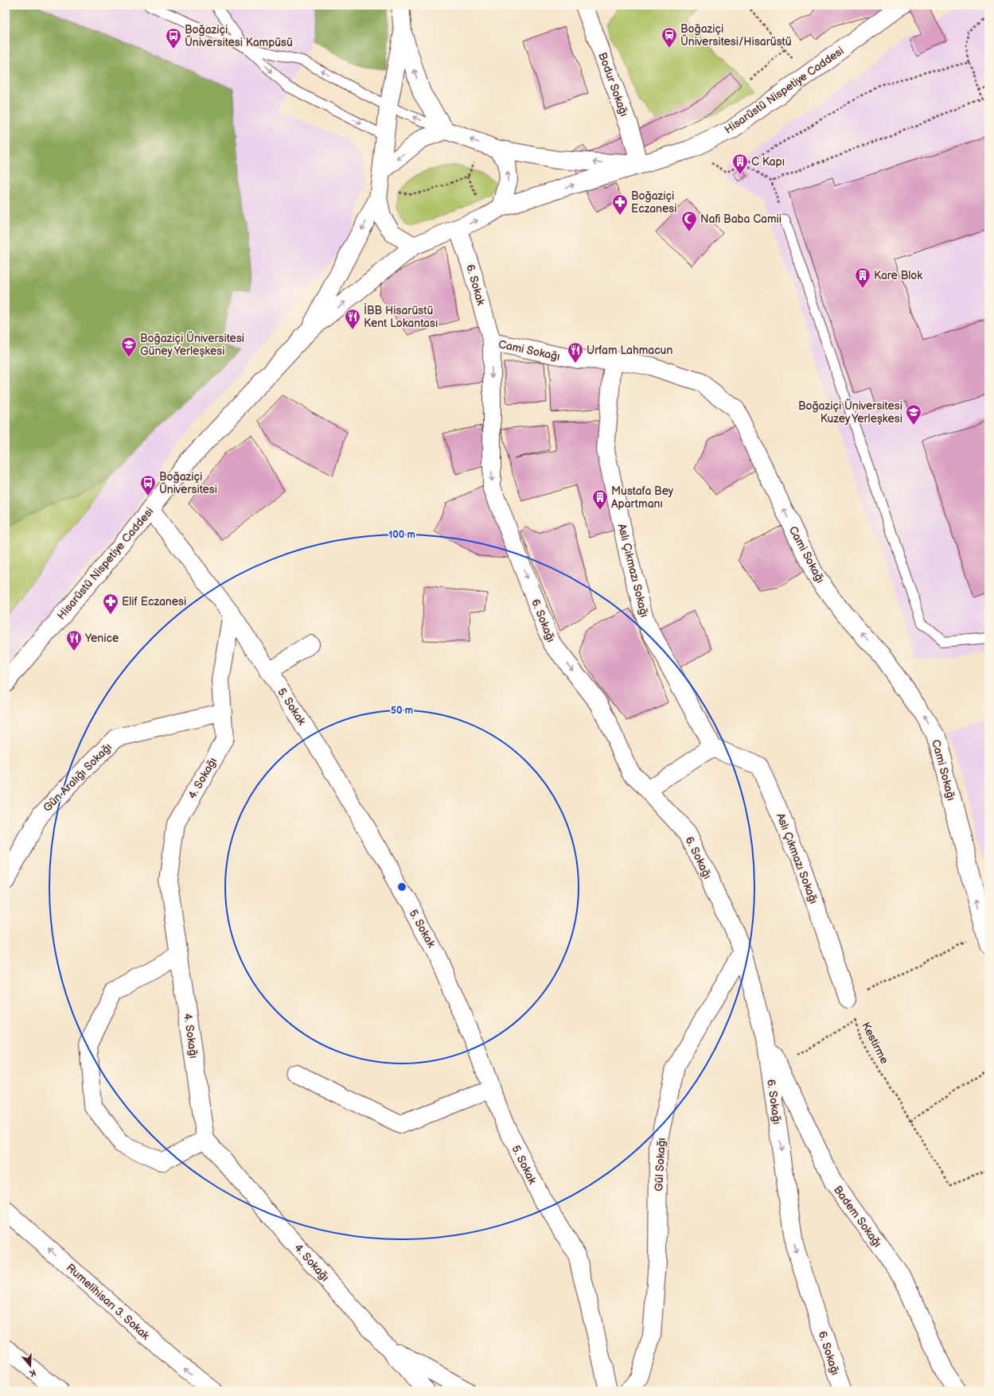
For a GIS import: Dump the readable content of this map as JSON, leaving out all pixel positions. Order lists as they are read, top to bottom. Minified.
{"streets":{"street":["Bodur Sokağı","Hisarüstü Nispetiye Caddesi","6. Sokak","Cami Sokağı","Aslı Çıkmazı Sokağı","6. Sokağı","5. Sokak","Gün Aralığı Sokağı","4. Sokağı","Gül Sokağı","Badem Sokağı","Rumelihisarı 3. Sokak"],"path":["Kestirme"]},"crossings":[["Bodur Sokağı","Hisarüstü Nispetiye Caddesi"],["Hisarüstü Nispetiye Caddesi","6. Sokak"],["Hisarüstü Nispetiye Caddesi","5. Sokak"],["6. Sokak","Cami Sokağı"],["6. Sokak","6. Sokağı"],["Cami Sokağı","Aslı Çıkmazı Sokağı"],["Cami Sokağı","6. Sokağı"],["Aslı Çıkmazı Sokağı","Kestirme"],["6. Sokağı","Gül Sokağı"],["6. Sokağı","Badem Sokağı"],["5. Sokak","4. Sokağı"],["Gün Aralığı Sokağı","4. Sokağı"]],"one_way":["Cami Sokağı","6. Sokağı","Rumelihisarı 3. Sokak"],"places":{"station":["Boğaziçi Üniversitesi/Hisarüstü"],"bus stop":["Boğaziçi Üniversitesi Kampüsü","Boğaziçi Üniversitesi"],"building":["C Kapı","Kare Blok","Mustafa Bey Apartmanı"],"pharmacy":["Boğaziçi Eczanesi","Elif Eczanesi"],"mosque":["Nafi Baba Camii"],"restaurant":["İBB Hisarüstü Kent Lokantası","Urfam Lahmacun","Yenice"],"school or university":["Boğaziçi Üniversitesi Güney Yerleşkesi","Boğaziçi Üniversitesi Kuzey Yerleşkesi"]},"north":"bottom","rings":["100 m","50 m"]}
